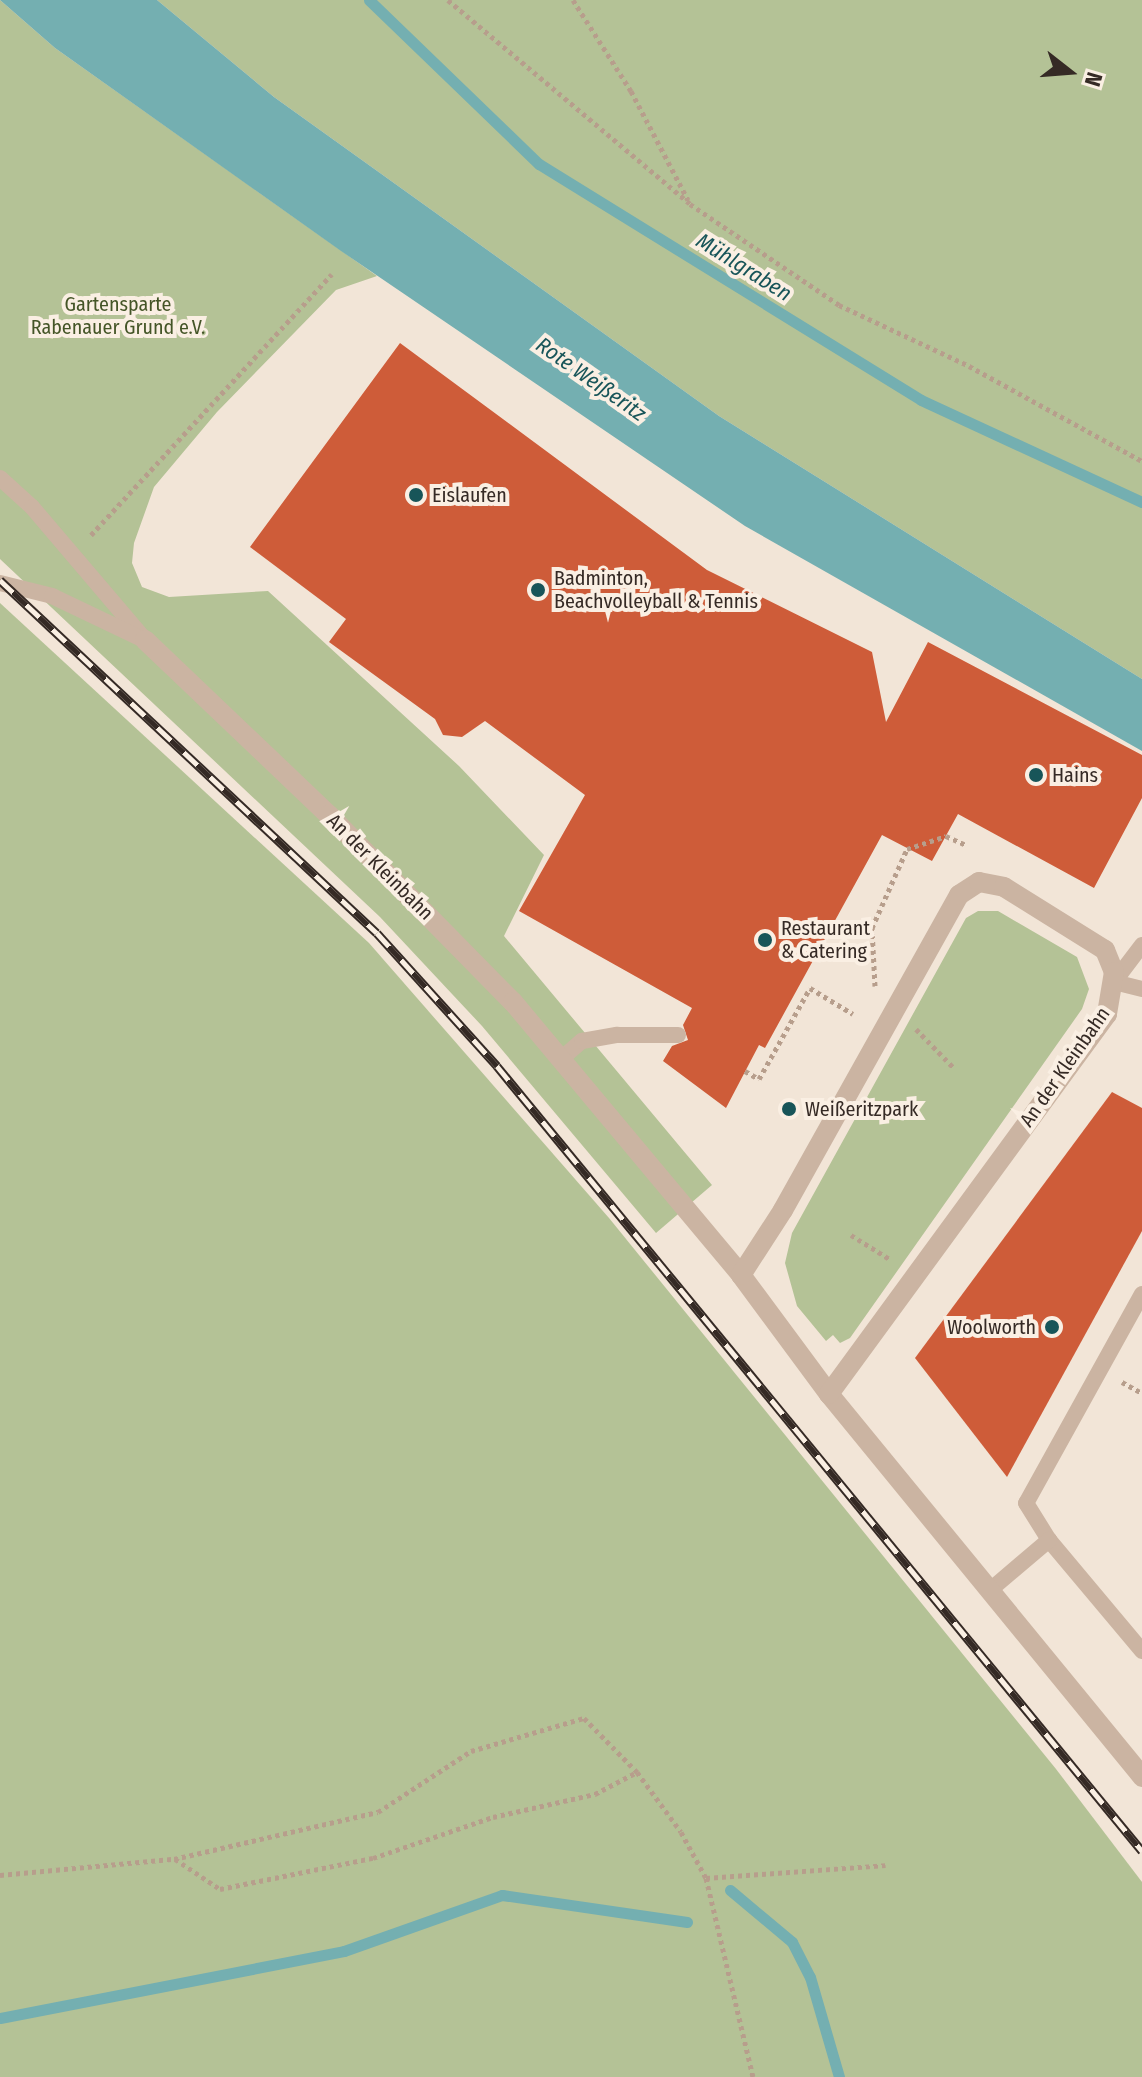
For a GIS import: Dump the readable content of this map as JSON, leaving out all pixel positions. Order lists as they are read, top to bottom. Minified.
{"streets":{"street":["An der Kleinbahn"]},"water":["Mühlgraben","Rote Weißeritz"],"parks":["Gartensparte Rabenauer Grund e.V."],"places":["Eislaufen","Badminton, Beachvolleyball & Tennis","Hains","Restaurant & Catering","Weißeritzpark","Woolworth"],"north":"right"}
